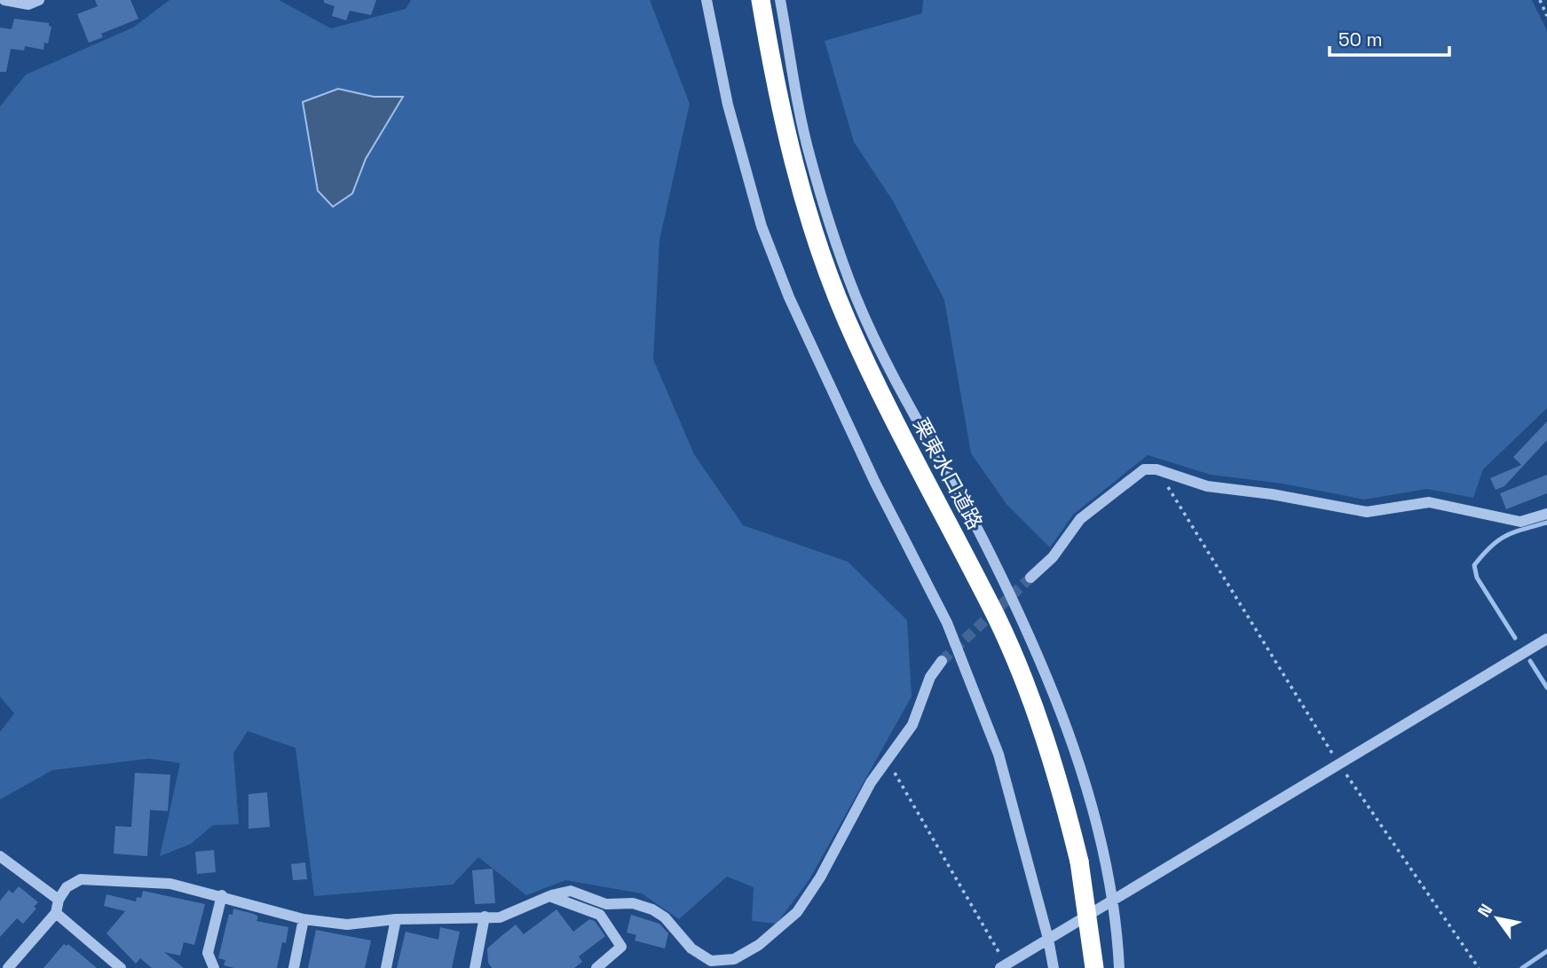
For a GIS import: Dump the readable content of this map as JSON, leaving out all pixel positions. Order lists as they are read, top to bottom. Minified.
{"streets":{"highway":["栗東水口道路"]},"scale_bar":"50 m","north":"top left"}
